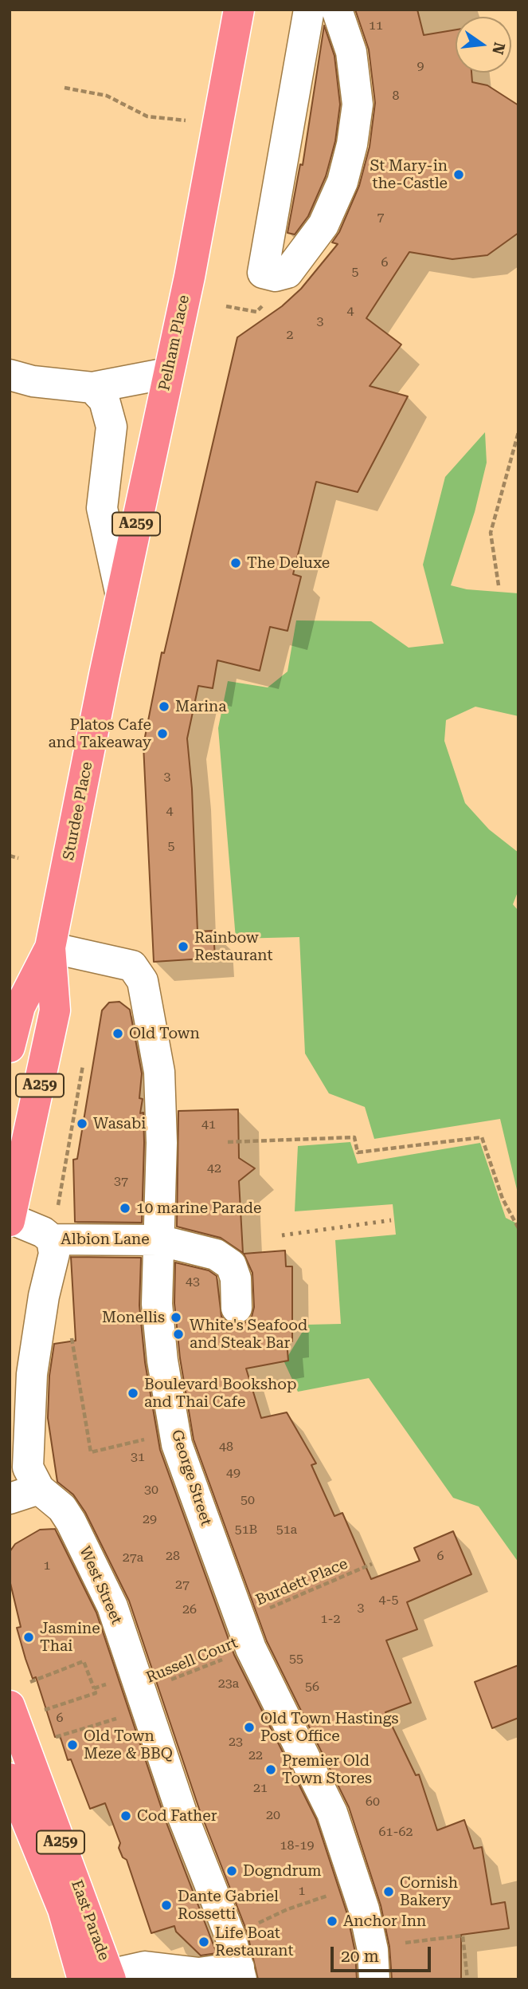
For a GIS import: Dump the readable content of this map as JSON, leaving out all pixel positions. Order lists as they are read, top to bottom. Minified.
{"streets":{"highway":["Pelham Place","A259","Sturdee Place","East Parade"],"street":["Albion Lane","George Street","West Street"],"path":["Burdett Place","Russell Court"]},"crossings":[["Pelham Place","Sturdee Place"],["A259","Sturdee Place"],["A259","George Street"],["Sturdee Place","George Street"],["Albion Lane","George Street"],["Albion Lane","West Street"],["George Street","Burdett Place"],["George Street","Russell Court"],["West Street","Russell Court"]],"places":["St Mary-in the-Castle","The Deluxe","Marina","Platos Cafe and Takeaway","Rainbow Restaurant","Old Town","Wasabi","10 marine Parade","Monellis","White's Seafood and Steak Bar","Boulevard Bookshop and Thai Cafe","Jasmine Thai","Old Town Hastings Post Office","Old Town Meze & BBQ","Premier Old Town Stores","Cod Father","Dogndrum","Cornish Bakery","Dante Gabriel Rossetti","Anchor Inn","Life Boat Restaurant"],"house_numbers":["11","9","8","7","6","5","4","3","2","3","4","5","41","42","37","43","48","31","49","30","50","29","51B","51a","28","6","27a","1","27","4-5","3","26","1-2","55","23a","56","6","23","22","21","60","20","61-62","18-19","1"],"scale_bar":"20 m","north":"right"}
